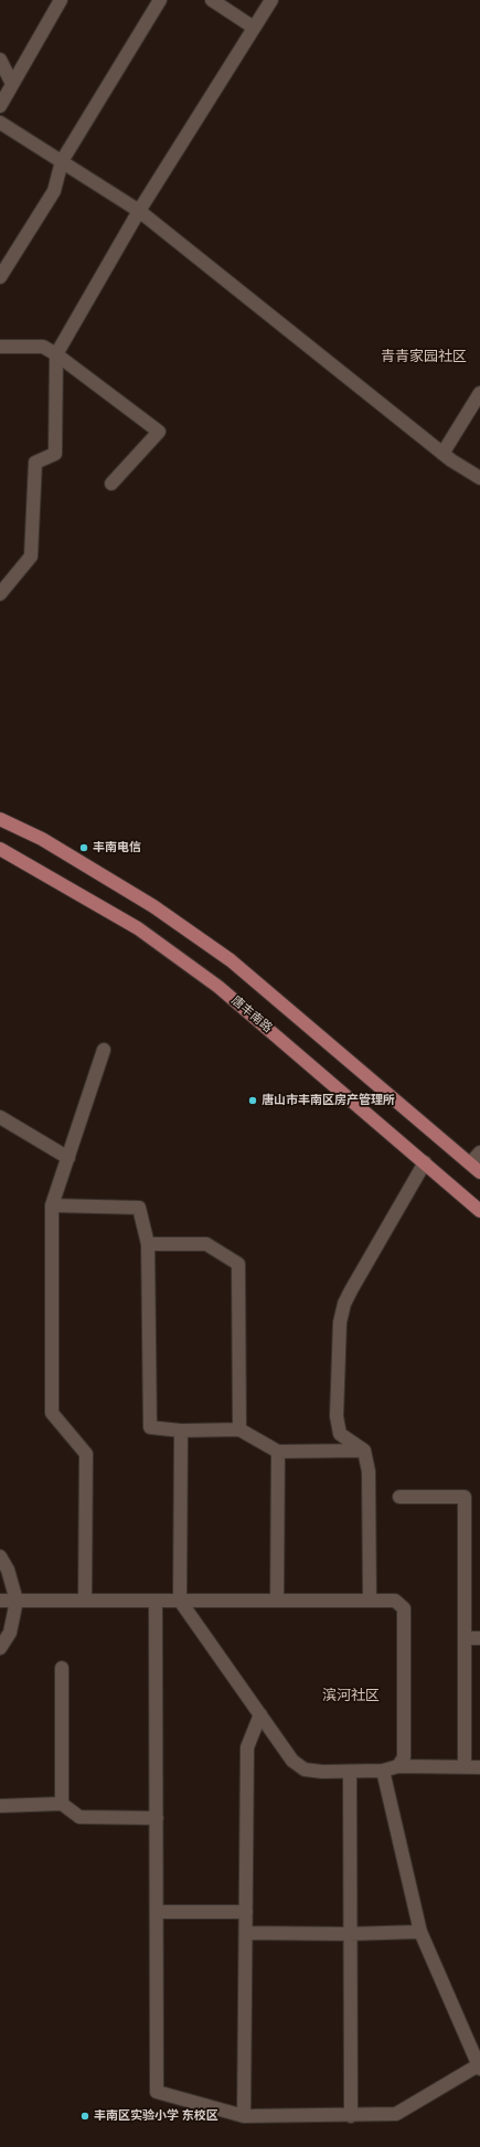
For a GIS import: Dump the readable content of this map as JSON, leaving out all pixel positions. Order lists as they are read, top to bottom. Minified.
{"streets":{"main road":["唐丰南路"]},"districts":["青青家园社区","滨河社区"],"places":["丰南电信","唐山市丰南区房产管理所","丰南区实验小学 东校区"]}
